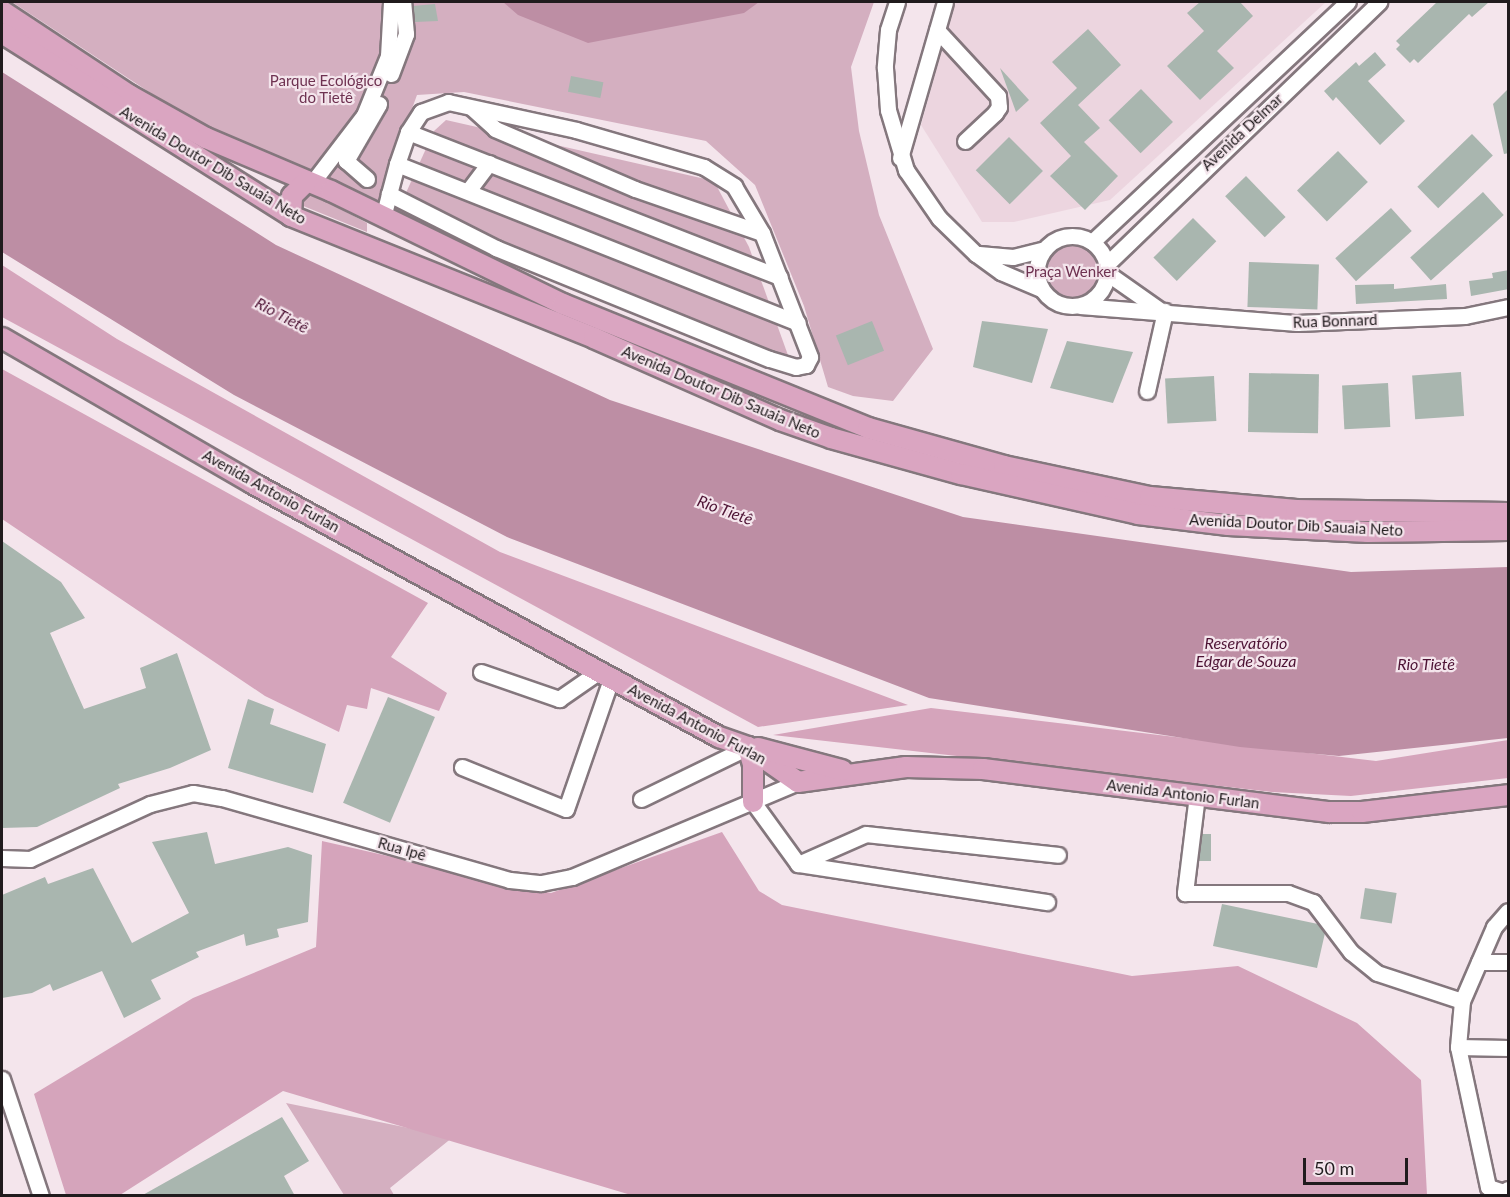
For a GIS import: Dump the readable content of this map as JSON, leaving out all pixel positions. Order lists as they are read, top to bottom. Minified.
{"streets":{"main road":["Avenida Doutor Dib Sauaia Neto","Avenida Antonio Furlan"],"street":["Avenida Delmar","Rua Bonnard","Rua Ipê"]},"crossings":[["Avenida Delmar","Rua Bonnard"],["Avenida Antonio Furlan","Rua Ipê"]],"water":["Rio Tietê","Reservatório Edgar de Souza"],"parks":["Parque Ecológico do Tietê","Praça Wenker"],"scale_bar":"50 m"}
